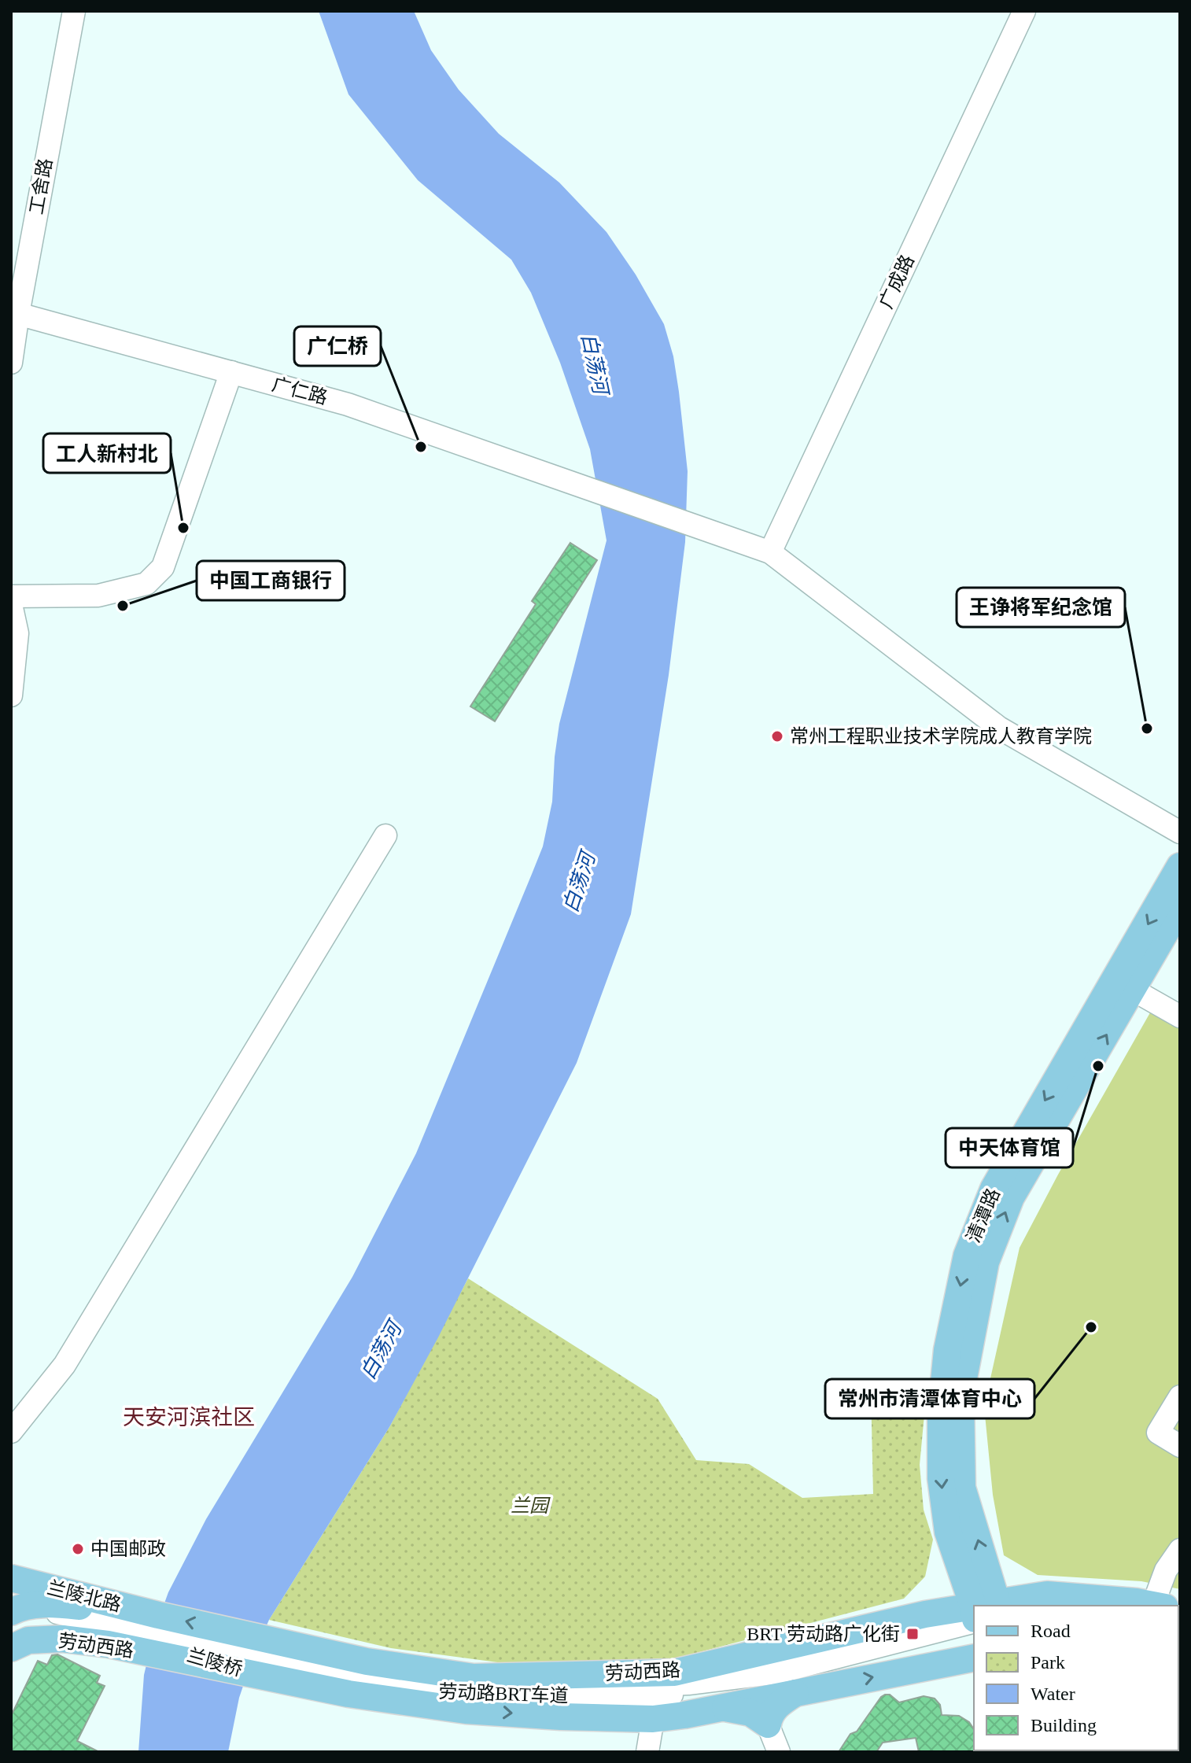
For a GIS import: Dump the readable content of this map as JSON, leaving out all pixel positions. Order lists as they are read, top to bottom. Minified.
{"streets":{"main road":["清潭路","兰陵北路","劳动西路","兰陵桥"],"street":["工舍路","广成路","广仁路","劳动路BRT车道"]},"crossings":[["工舍路","广仁路"],["广成路","广仁路"],["兰陵北路","劳动西路"],["兰陵北路","兰陵桥"],["劳动西路","兰陵桥"],["劳动西路","劳动路BRT车道"],["兰陵桥","劳动路BRT车道"]],"districts":["天安河滨社区"],"water":["白荡河"],"parks":["兰园"],"places":{"other":["广仁桥","工人新村北","中国工商银行","王诤将军纪念馆","常州工程职业技术学院成人教育学院","中天体育馆","常州市清潭体育中心","中国邮政"],"transit":["BRT 劳动路广化街"]},"legend":["Road","Park","Water","Building"]}
